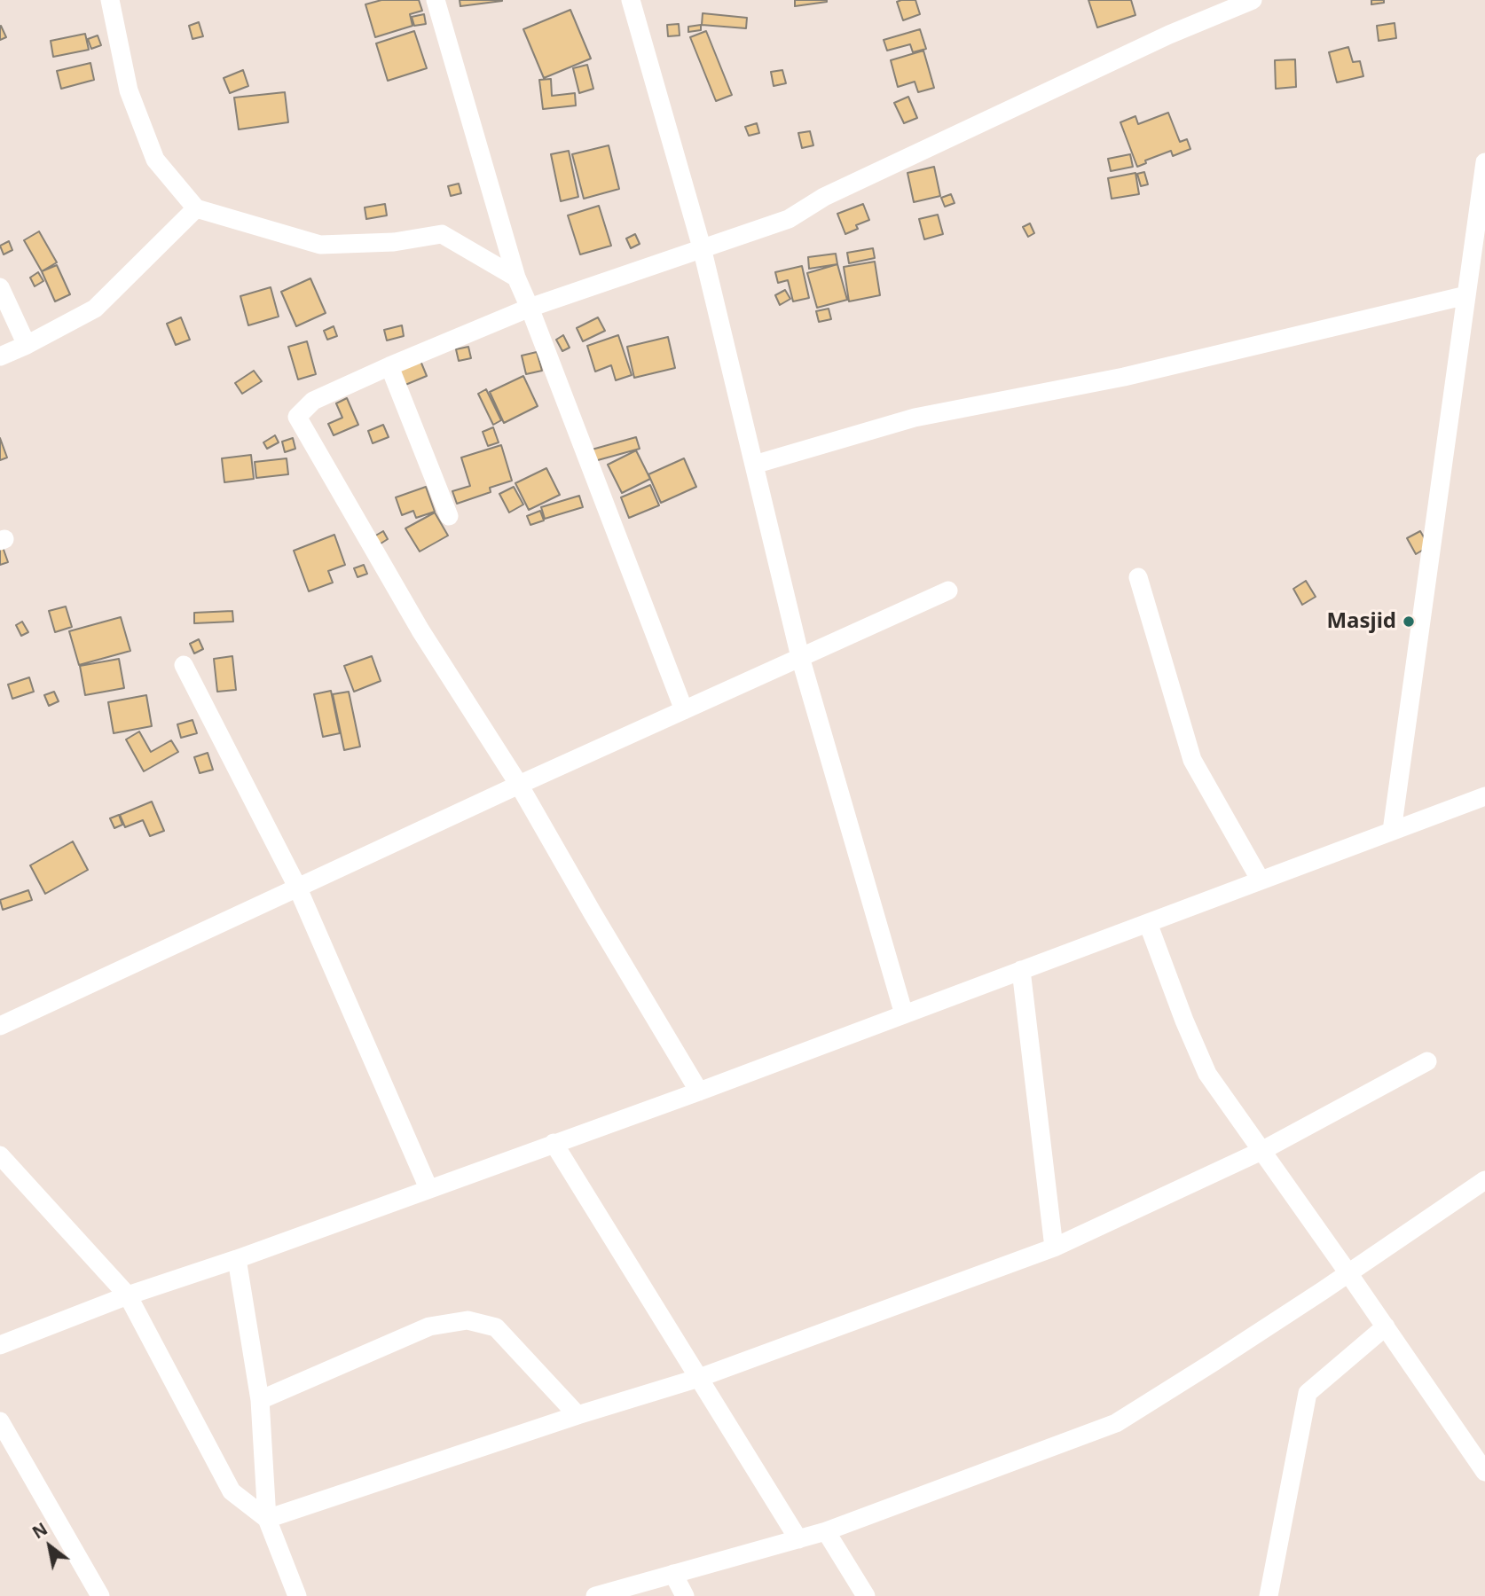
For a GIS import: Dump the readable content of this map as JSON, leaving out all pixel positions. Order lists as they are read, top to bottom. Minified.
{"places":["Masjid"],"north":"top left"}
